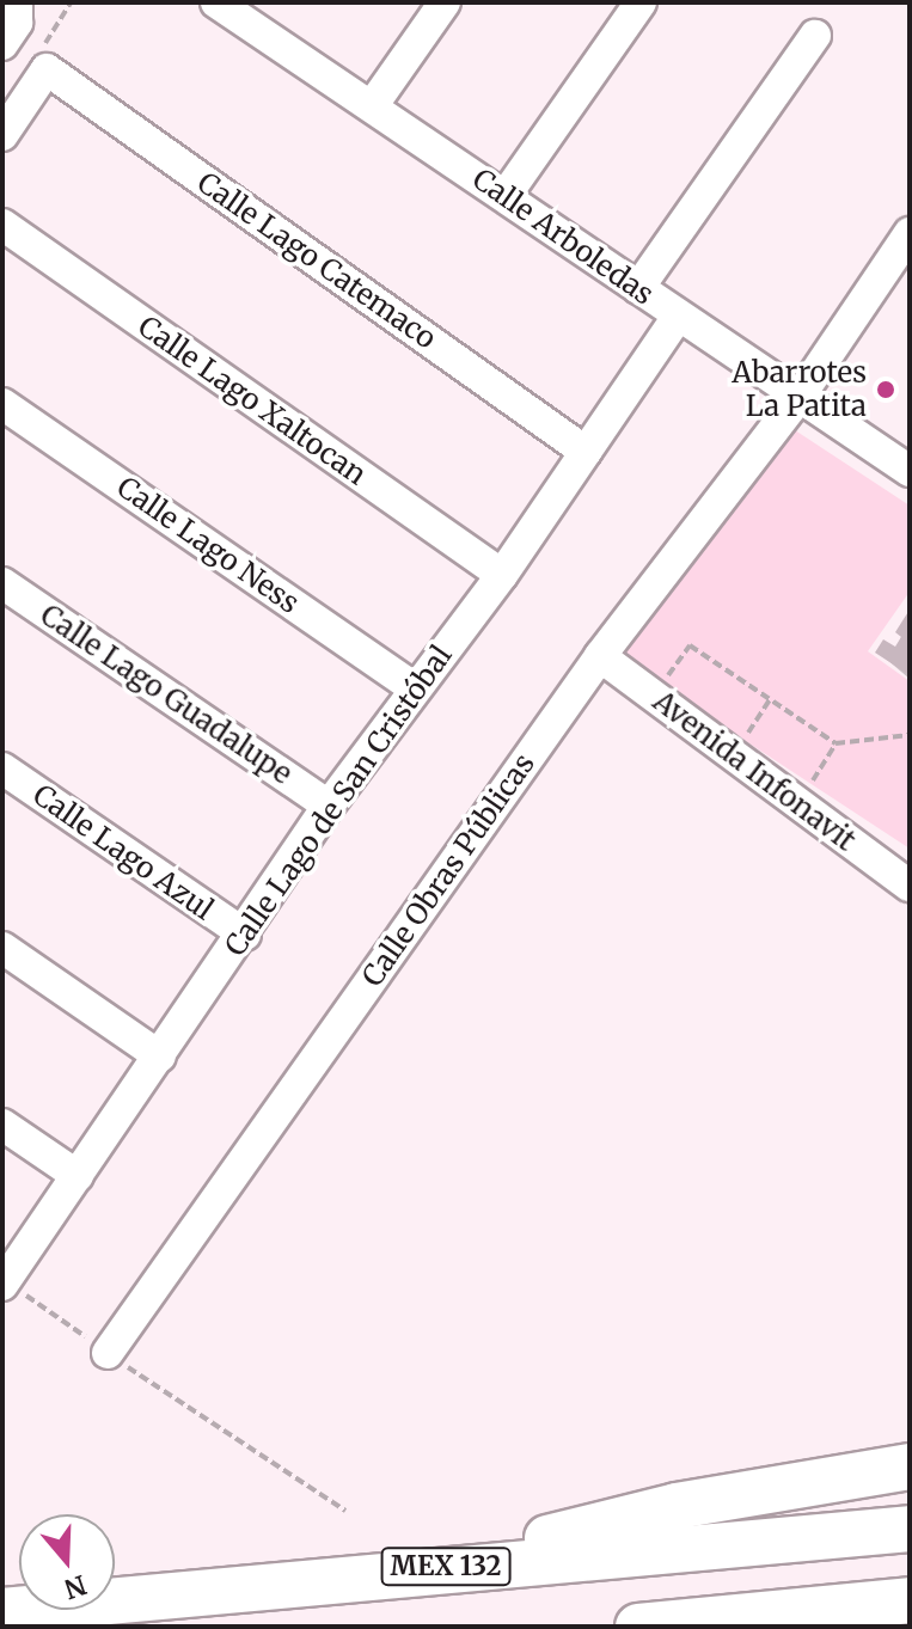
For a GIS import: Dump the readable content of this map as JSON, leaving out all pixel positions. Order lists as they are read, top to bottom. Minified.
{"streets":{"highway":["MEX 132"],"street":["Calle Arboledas","Calle Lago Catemaco","Calle Lago Xaltocan","Calle Lago Ness","Calle Lago Guadalupe","Avenida Infonavit","Calle Lago de San Cristóbal","Calle Lago Azul","Calle Obras Públicas"]},"crossings":[["Calle Arboledas","Calle Lago de San Cristóbal"],["Calle Arboledas","Calle Obras Públicas"],["Calle Lago Catemaco","Calle Lago de San Cristóbal"],["Calle Lago Xaltocan","Calle Lago de San Cristóbal"],["Calle Lago Ness","Calle Lago de San Cristóbal"],["Calle Lago Guadalupe","Calle Lago de San Cristóbal"],["Avenida Infonavit","Calle Obras Públicas"],["Calle Lago de San Cristóbal","Calle Lago Azul"]],"places":["Abarrotes La Patita"],"north":"bottom"}
